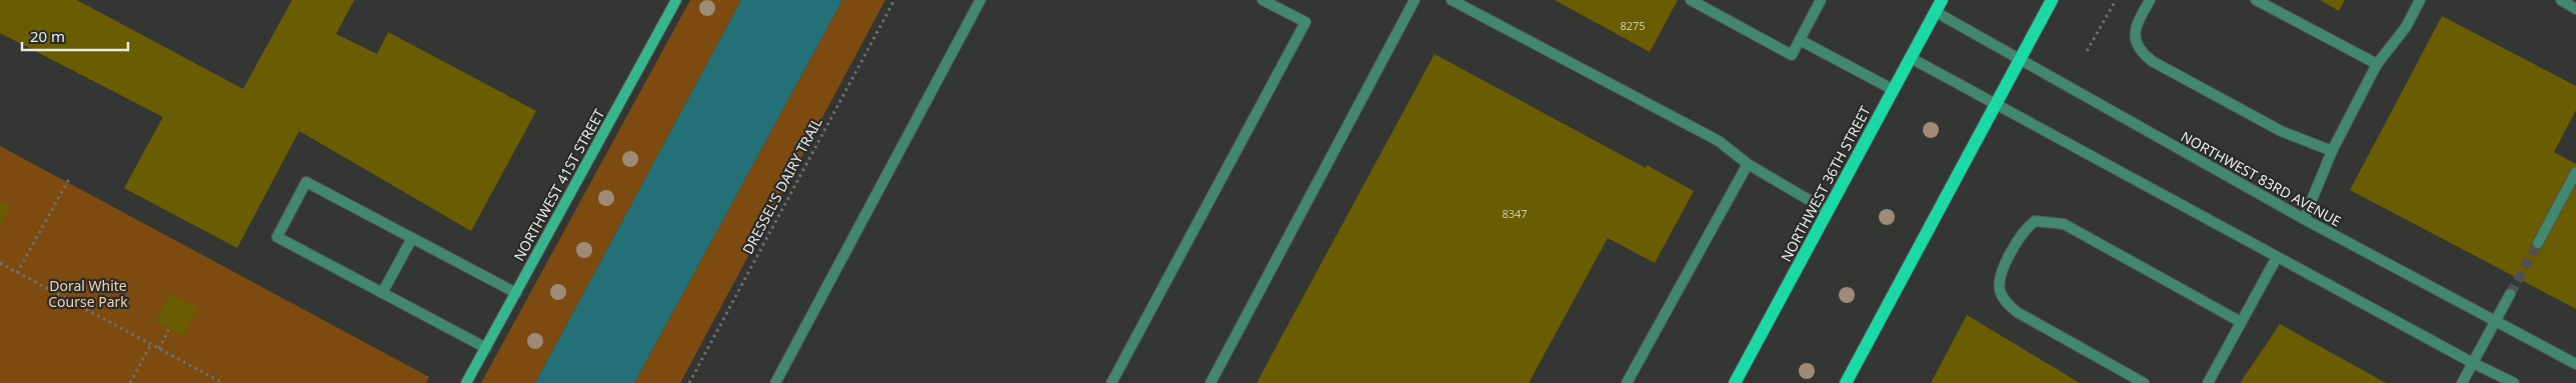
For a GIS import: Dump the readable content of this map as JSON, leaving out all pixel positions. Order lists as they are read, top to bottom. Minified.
{"streets":{"main road":["NORTHWEST 36TH STREET"],"street":["NORTHWEST 83RD AVENUE","NORTHWEST 41ST STREET"],"path":["DRESSEL'S DAIRY TRAIL"]},"crossings":[["NORTHWEST 83RD AVENUE","NORTHWEST 36TH STREET"]],"parks":["Doral White Course Park"],"house_numbers":["8275","8347"],"scale_bar":"20 m"}
